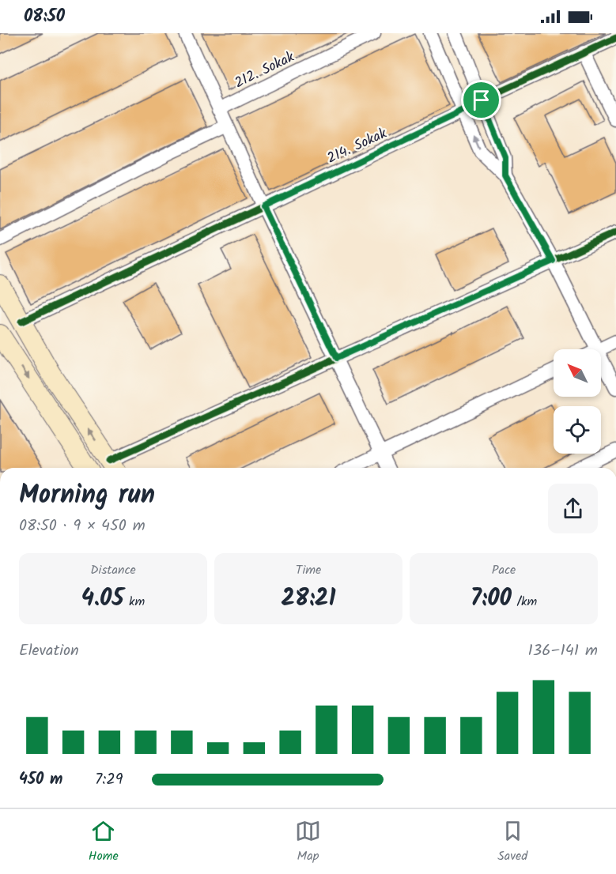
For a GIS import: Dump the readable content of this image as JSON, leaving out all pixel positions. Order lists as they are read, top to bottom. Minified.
{"streets":{"street":["212. Sokak","214. Sokak"]},"north":"top left","page":{"status":"08:50","heading":["Morning run","08:50 · 9 × 450 m"],"stats":[["Distance","4.05 km"],["Time","28:21"],["Pace","7:00 /km"]],"chart":["Elevation","136–141 m"],"list":[{"name":"450 m","note":"7:29"}],"tabs":["Home","Map","Saved"]}}
